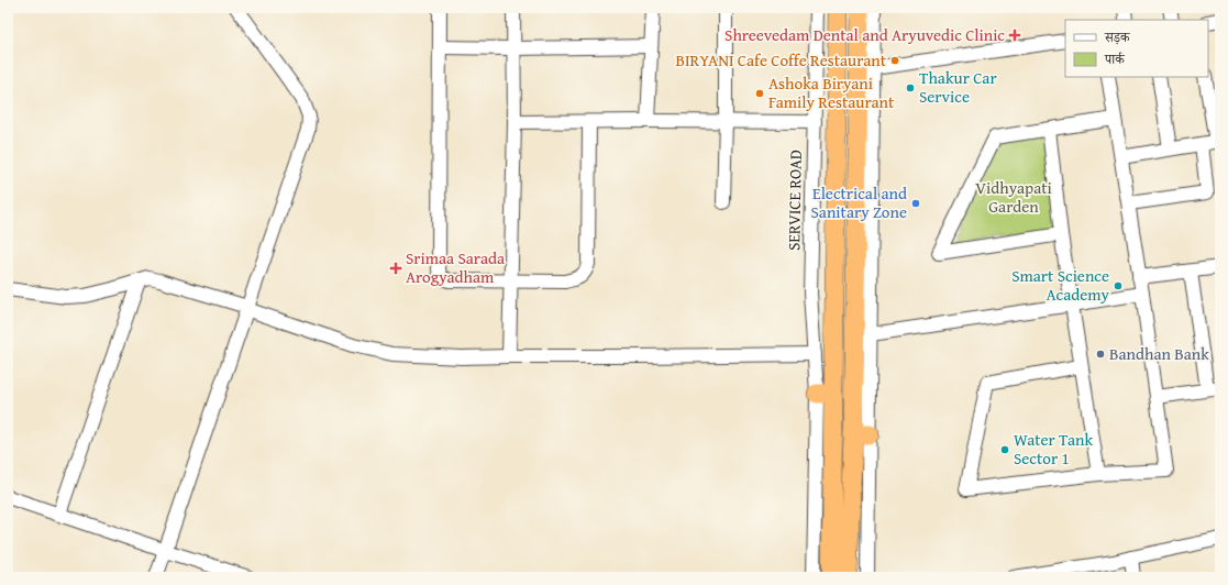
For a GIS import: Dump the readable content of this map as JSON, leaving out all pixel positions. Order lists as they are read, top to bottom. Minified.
{"streets":{"street":["SERVICE ROAD"]},"parks":["Vidhyapati Garden"],"places":{"health":["Shreevedam Dental and Aryuvedic Clinic","Srimaa Sarada Arogyadham"],"other":["BIRYANI Cafe Coffe Restaurant","Thakur Car Service","Ashoka Biryani Family Restaurant","Electrical and Sanitary Zone","Smart Science Academy","Bandhan Bank","Water Tank Sector 1"]},"legend":["सड़क","पार्क"]}
